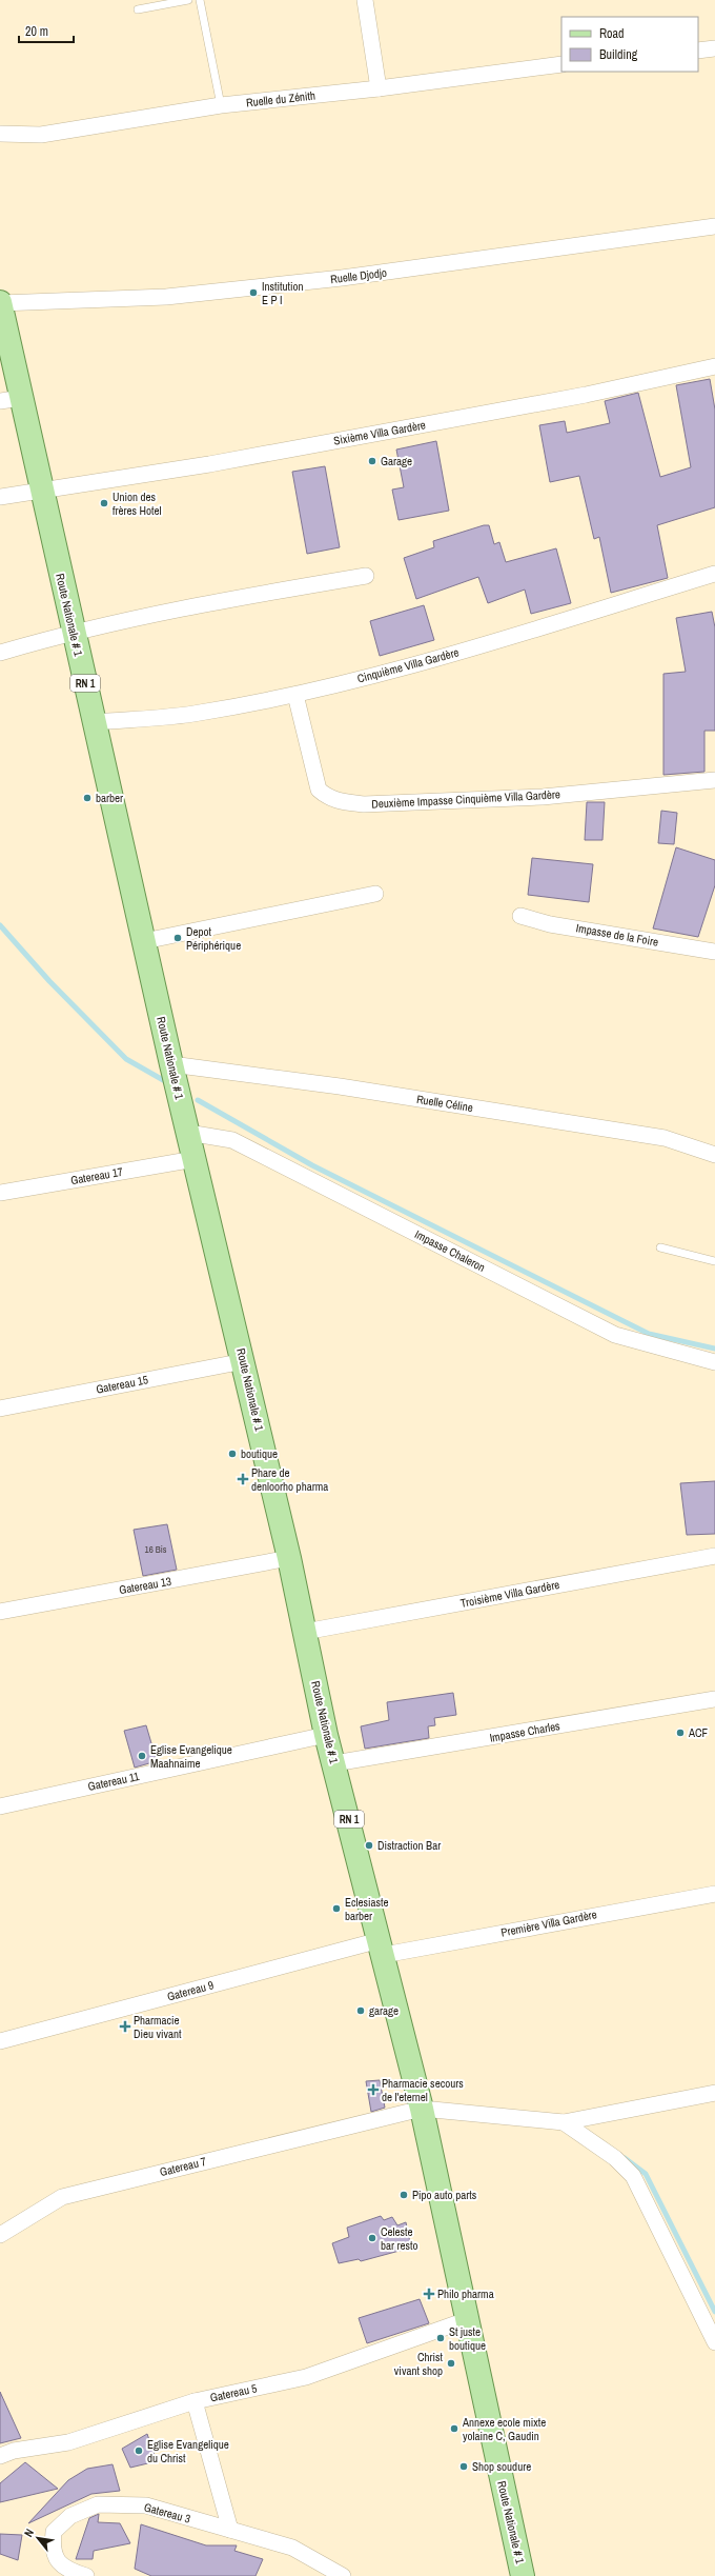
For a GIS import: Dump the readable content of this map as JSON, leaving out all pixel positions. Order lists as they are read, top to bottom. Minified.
{"streets":{"main road":["Route Nationale # 1","RN 1"],"street":["Ruelle du Zénith","Ruelle Djodjo","Sixième Villa Gardère","Cinquième Villa Gardère","Deuxième Impasse Cinquième Villa Gardère","Impasse de la Foire","Ruelle Céline","Gatereau 17","Impasse Chaleron","Gatereau 15","Gatereau 13","Troisième Villa Gardère","Impasse Charles","Gatereau 11","Première Villa Gardère","Gatereau 9","Gatereau 7","Gatereau 5","Gatereau 3"]},"crossings":[["Ruelle Djodjo","Route Nationale # 1"],["Sixième Villa Gardère","Route Nationale # 1"],["Route Nationale # 1","Cinquième Villa Gardère"],["Route Nationale # 1","Ruelle Céline"],["Route Nationale # 1","Gatereau 17"],["Route Nationale # 1","Impasse Chaleron"],["Route Nationale # 1","Gatereau 15"],["Route Nationale # 1","Gatereau 13"],["Route Nationale # 1","Troisième Villa Gardère"],["Route Nationale # 1","Impasse Charles"],["Route Nationale # 1","Gatereau 11"],["Route Nationale # 1","Première Villa Gardère"],["Route Nationale # 1","Gatereau 9"],["Route Nationale # 1","Gatereau 7"],["Route Nationale # 1","Gatereau 5"],["Cinquième Villa Gardère","Deuxième Impasse Cinquième Villa Gardère"],["Première Villa Gardère","Gatereau 9"]],"places":{"other":["Institution E P I","Garage","Union des frères Hotel","barber","Depot Périphérique","boutique","ACF","Eglise Evangelique Maahnaime","Distraction Bar","Eclesiaste barber","garage","Pipo auto parts","Celeste bar resto","St juste boutique","Christ vivant shop","Annexe ecole mixte yolaine C, Gaudin","Eglise Evangelique du Christ","Shop soudure"],"health":["Phare de denloorho pharma","Pharmacie Dieu vivant","Pharmacie secours de l'eternel","Philo pharma"]},"house_numbers":["16 Bis"],"legend":["Road","Building"],"scale_bar":"20 m","north":"top left"}
